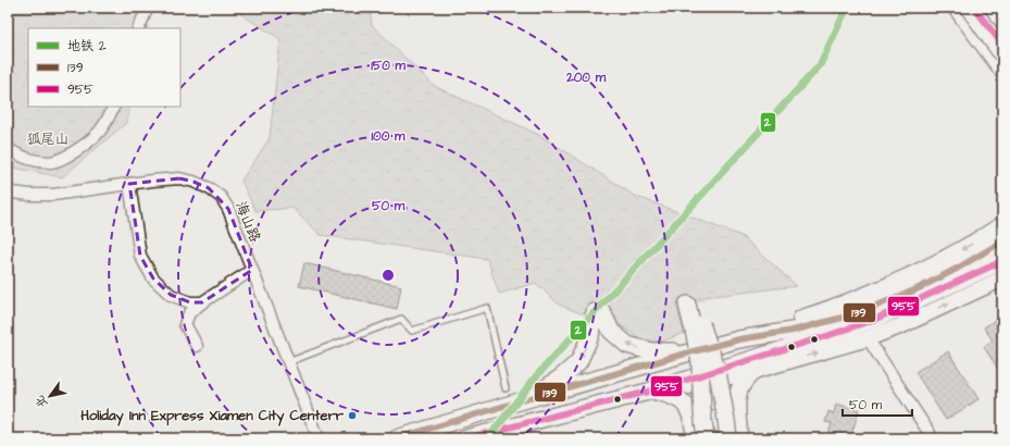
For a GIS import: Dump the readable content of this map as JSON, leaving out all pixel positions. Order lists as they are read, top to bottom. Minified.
{"streets":{"street":["海山路"]},"parks":["狐尾山"],"places":["Holiday Inn Express Xiamen City Centerr"],"lines":["metro line 2","transit line 955","transit line 139"],"legend":["地铁 2","139","955"],"scale_bar":"50 m","north":"bottom left","rings":["150 m","200 m","100 m","50 m"]}
